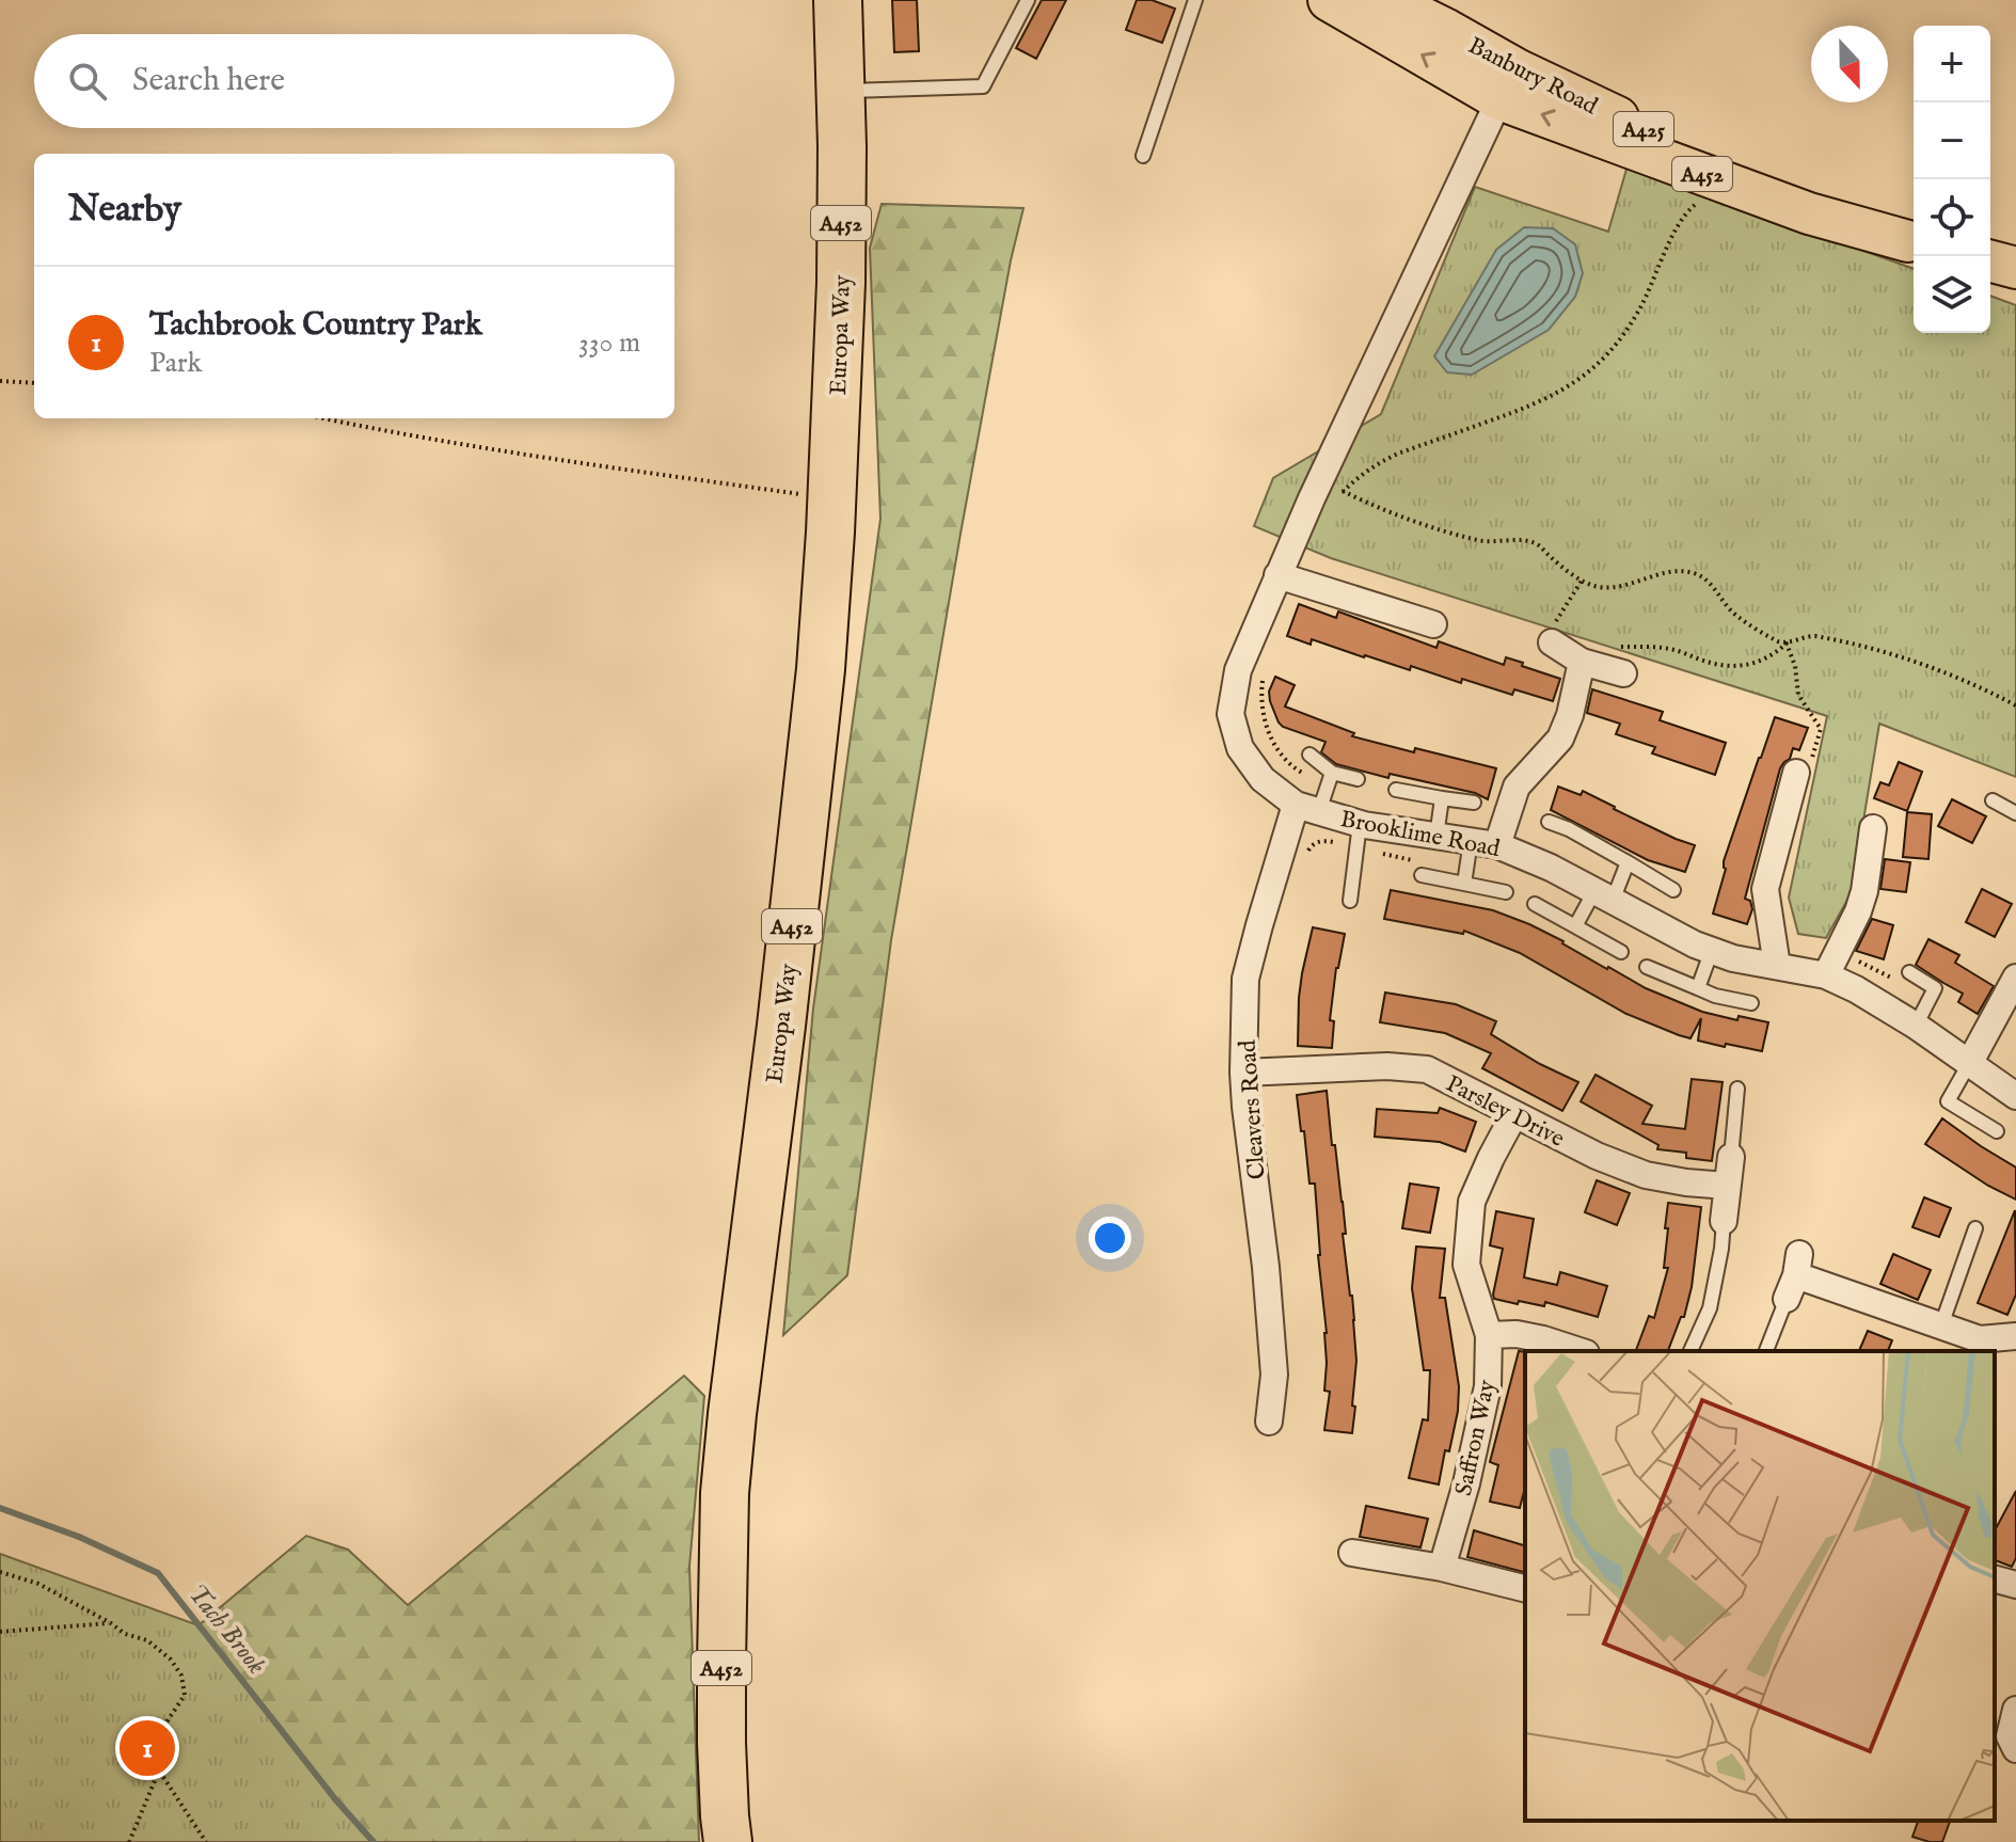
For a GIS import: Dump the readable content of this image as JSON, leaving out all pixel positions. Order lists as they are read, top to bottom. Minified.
{"streets":{"highway":["A452","Europa Way"],"main road":["Banbury Road","A425"],"street":["Brooklime Road","Cleavers Road","Parsley Drive","Saffron Way"]},"crossings":[["Banbury Road","Brooklime Road"],["Brooklime Road","Cleavers Road"],["Cleavers Road","Parsley Drive"],["Parsley Drive","Saffron Way"]],"water":["Tach Brook"],"north":"bottom","page":{"map_buttons":["+","−"],"search":"Search here","heading":"Nearby","list":[{"mark":"1","name":"Tachbrook Country Park","note":"Park","value":"330 m"}],"pins":"1"}}
